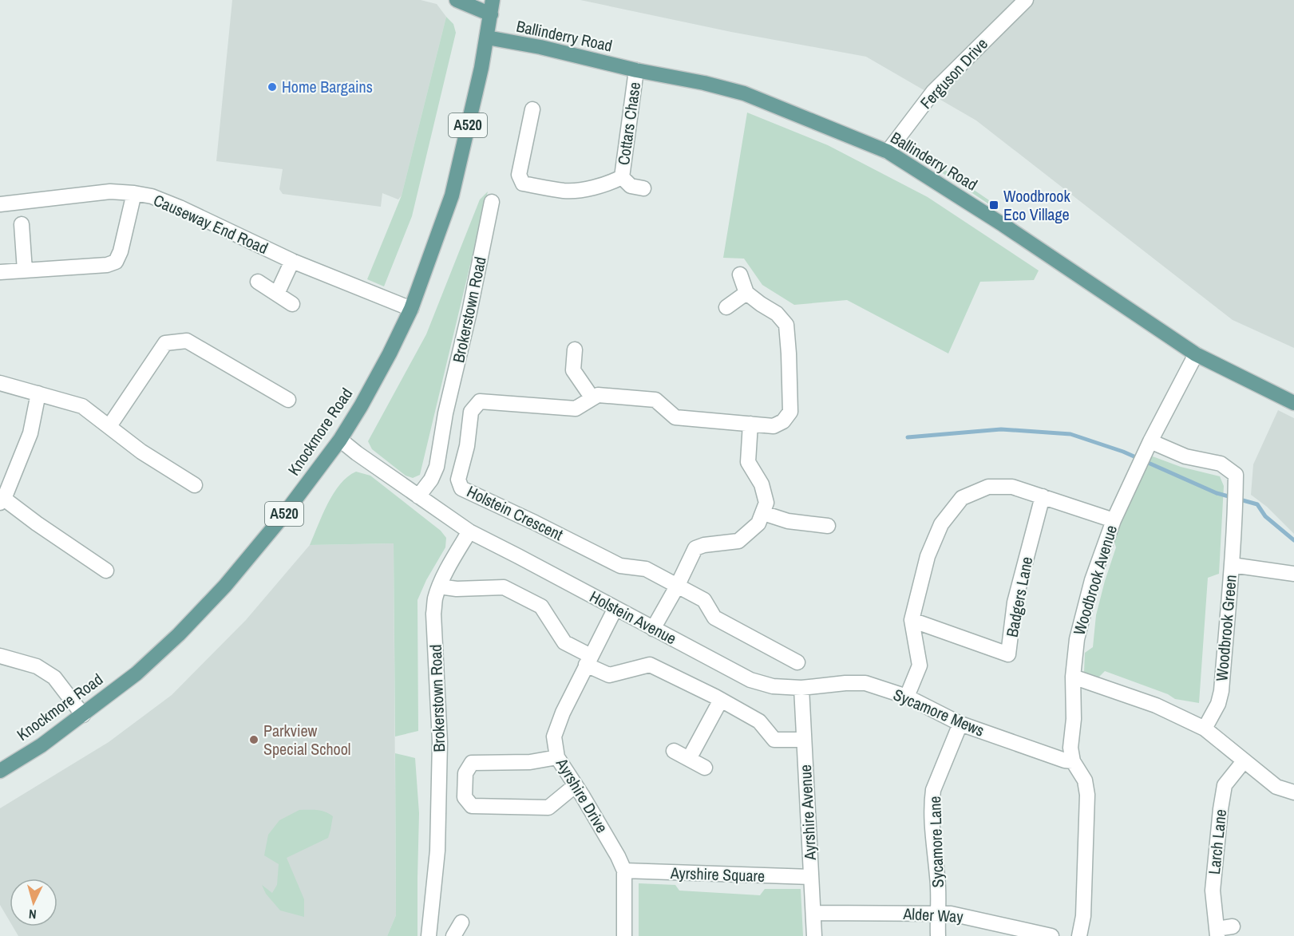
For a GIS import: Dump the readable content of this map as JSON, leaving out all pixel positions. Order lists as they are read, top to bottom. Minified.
{"streets":{"main road":["Ballinderry Road","A520","Knockmore Road"],"street":["Ferguson Drive","Cottars Chase","Causeway End Road","Brokerstown Road","Holstein Crescent","Woodbrook Avenue","Badgers Lane","Holstein Avenue","Woodbrook Green","Sycamore Mews","Ayrshire Drive","Ayrshire Avenue","Sycamore Lane","Larch Lane","Ayrshire Square","Alder Way"]},"crossings":[["Ballinderry Road","Ferguson Drive"],["Ballinderry Road","Cottars Chase"],["Ballinderry Road","Knockmore Road"],["Ballinderry Road","Woodbrook Avenue"],["Causeway End Road","Knockmore Road"],["Brokerstown Road","Holstein Avenue"],["Woodbrook Avenue","Woodbrook Green"],["Woodbrook Avenue","Sycamore Mews"],["Holstein Avenue","Sycamore Mews"],["Holstein Avenue","Ayrshire Drive"],["Holstein Avenue","Ayrshire Avenue"],["Sycamore Mews","Ayrshire Avenue"],["Sycamore Mews","Sycamore Lane"],["Ayrshire Drive","Ayrshire Square"],["Ayrshire Avenue","Ayrshire Square"],["Ayrshire Avenue","Alder Way"],["Sycamore Lane","Alder Way"]],"places":{"other":["Home Bargains","Parkview Special School"],"transit":["Woodbrook Eco Village"]},"north":"bottom"}
